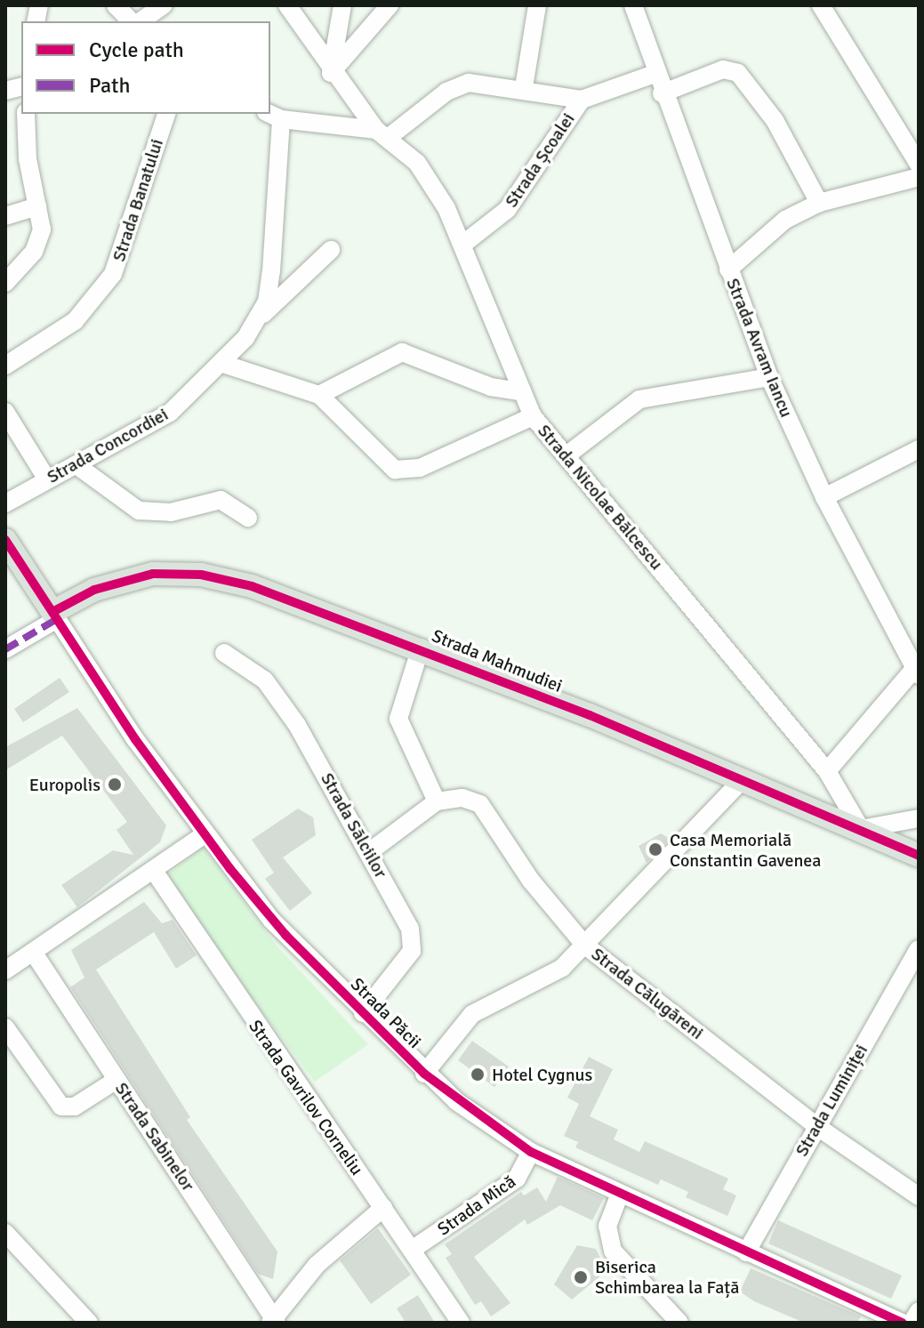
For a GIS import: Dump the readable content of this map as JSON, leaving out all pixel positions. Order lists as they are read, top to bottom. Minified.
{"streets":{"main road":["Strada Mahmudiei","Strada Păcii"],"street":["Strada Școalei","Strada Banatului","Strada Avram Iancu","Strada Concordiei","Strada Nicolae Bălcescu","Strada Sălciilor","Strada Călugăreni","Strada Gavrilov Corneliu","Strada Luminiței","Strada Sabinelor","Strada Mică"]},"crossings":[["Strada Școalei","Strada Nicolae Bălcescu"],["Strada Nicolae Bălcescu","Strada Mahmudiei"],["Strada Mahmudiei","Strada Păcii"],["Strada Sălciilor","Strada Păcii"],["Strada Călugăreni","Strada Luminiței"],["Strada Păcii","Strada Luminiței"],["Strada Păcii","Strada Mică"],["Strada Gavrilov Corneliu","Strada Mică"]],"places":["Europolis","Casa Memorială Constantin Gavenea","Hotel Cygnus","Biserica Schimbarea la Față"],"legend":["Cycle path","Path"]}
